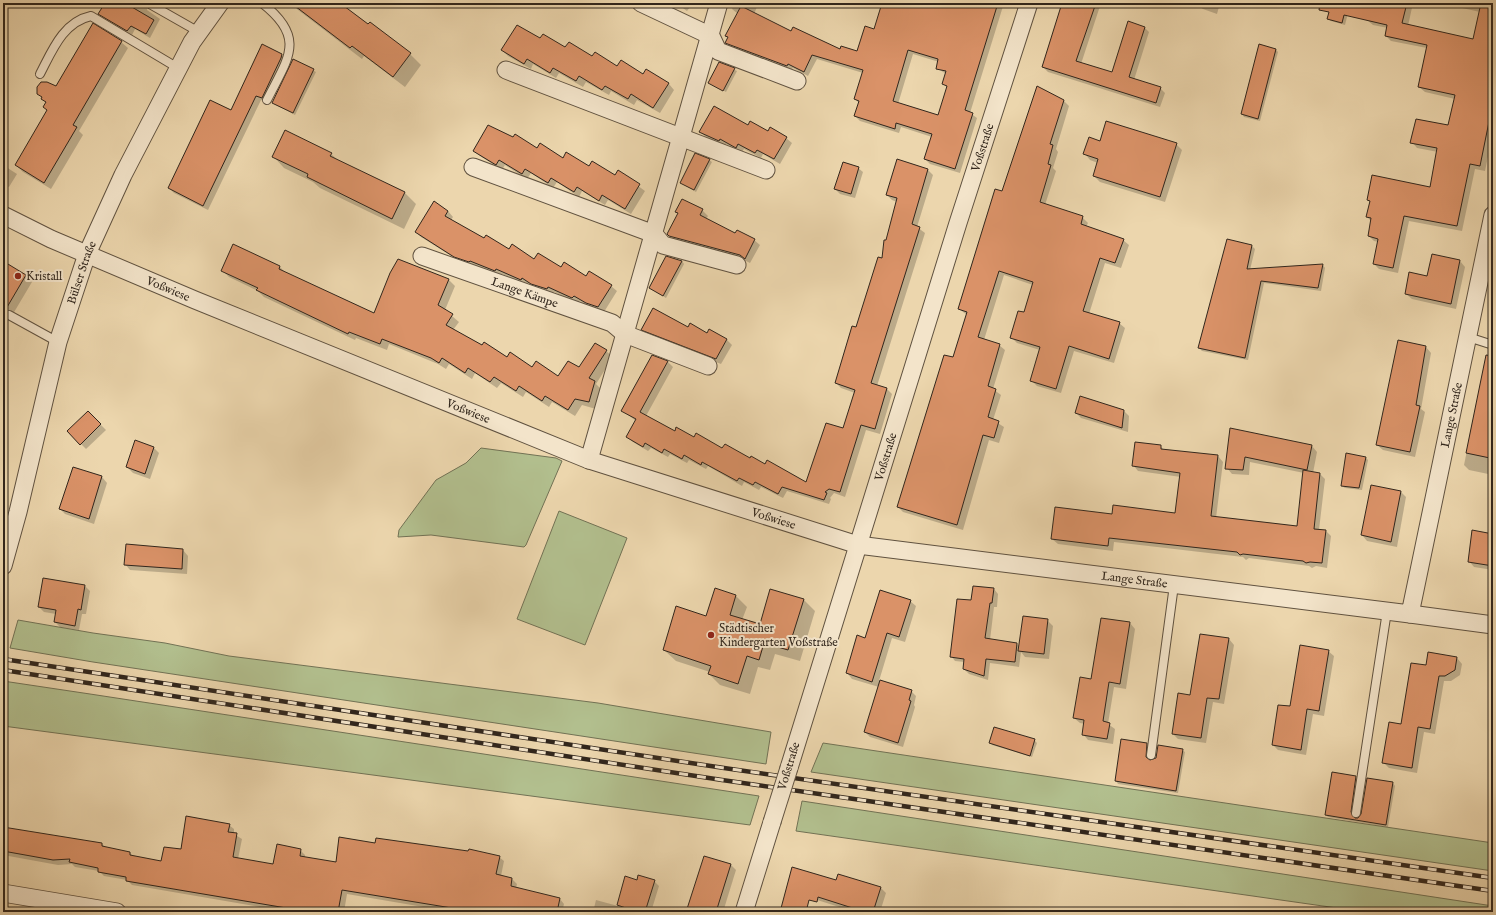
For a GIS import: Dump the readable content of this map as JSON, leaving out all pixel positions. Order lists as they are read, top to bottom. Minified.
{"streets":{"street":["Voßstraße","Bülser Straße","Voßwiese","Lange Kämpe","Lange Straße"]},"crossings":[["Voßstraße","Voßwiese"],["Voßstraße","Lange Straße"],["Bülser Straße","Voßwiese"],["Voßwiese","Lange Straße"]],"places":["Kristall","Städtischer Kindergarten Voßstraße"]}
